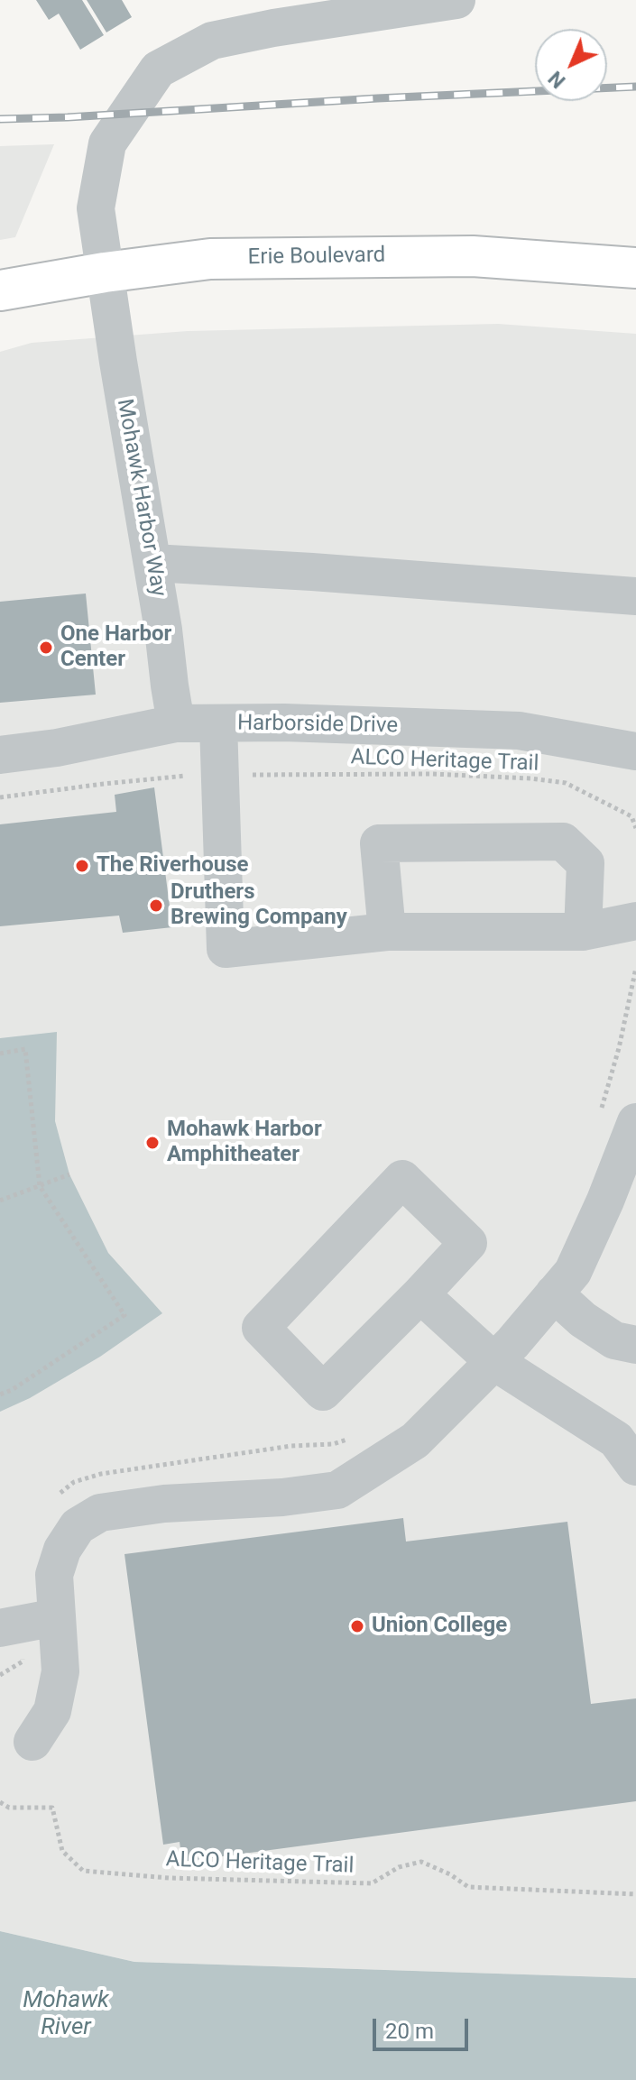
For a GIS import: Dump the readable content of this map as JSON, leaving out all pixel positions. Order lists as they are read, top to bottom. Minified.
{"streets":{"highway":["Erie Boulevard"],"street":["Mohawk Harbor Way","Harborside Drive"],"path":["ALCO Heritage Trail"]},"crossings":[["Erie Boulevard","Mohawk Harbor Way"],["Mohawk Harbor Way","Harborside Drive"]],"water":["Mohawk River"],"places":["One Harbor Center","The Riverhouse","Druthers Brewing Company","Mohawk Harbor Amphitheater","Union College"],"scale_bar":"20 m","north":"bottom left"}
